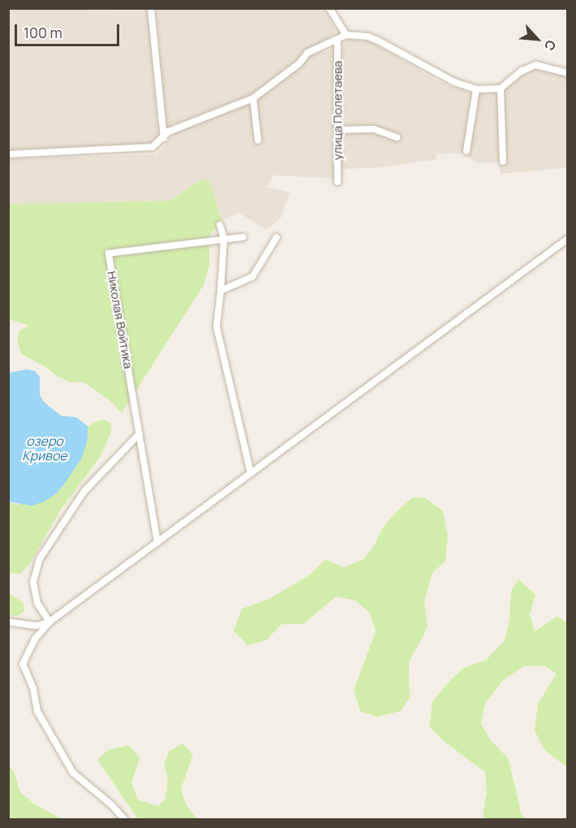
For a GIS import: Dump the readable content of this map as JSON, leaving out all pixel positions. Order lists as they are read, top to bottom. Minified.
{"streets":{"street":["улица Полетаева","Николая Войтика"]},"water":["озеро Кривое"],"scale_bar":"100 m","north":"bottom right"}
